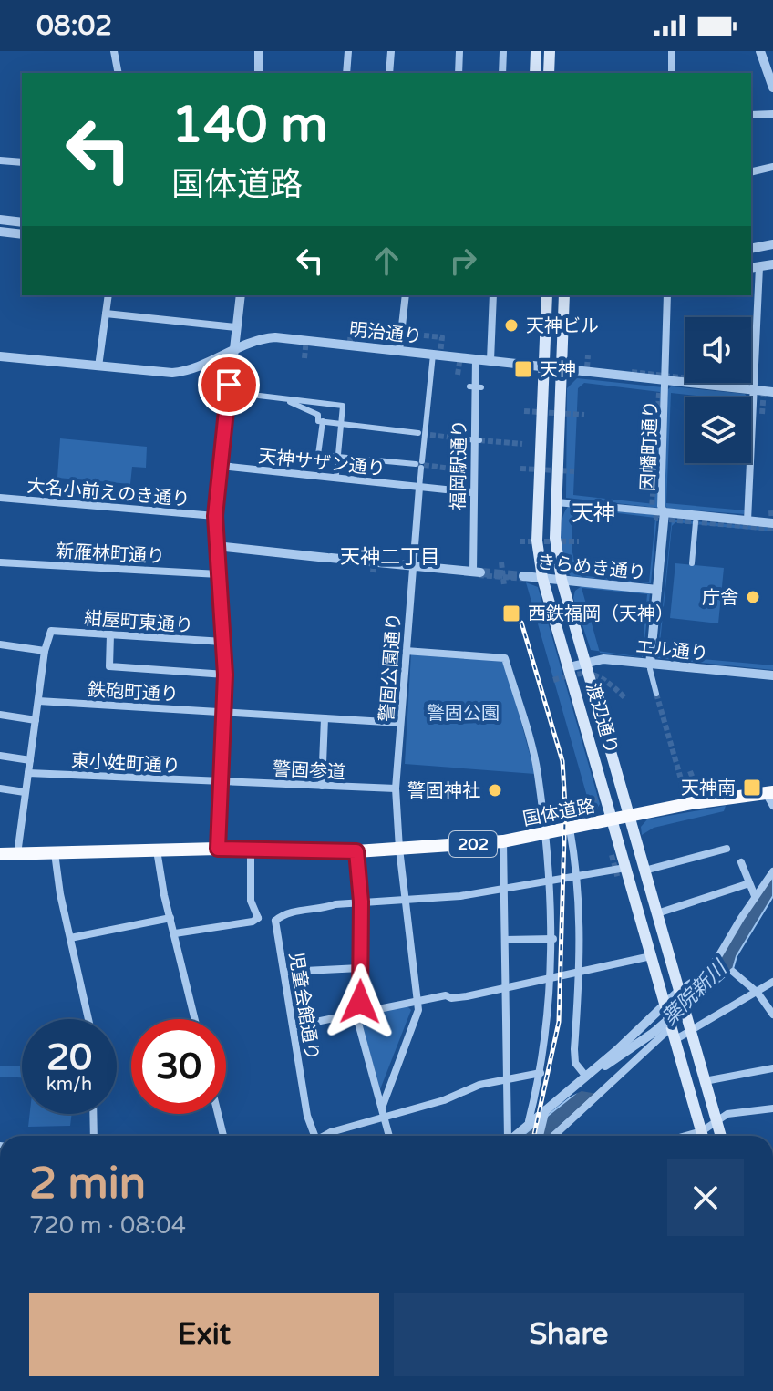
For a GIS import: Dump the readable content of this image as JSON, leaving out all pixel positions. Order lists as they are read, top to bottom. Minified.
{"streets":{"highway":["国体道路","202"],"main road":["渡辺通り"],"street":["明治通り","因幡町通り","天神サザン通り","福岡駅通り","大名小前えのき通り","新雁林町通り","きらめき通り","紺屋町東通り","エル通り","警固公園通り","鉄砲町通り","東小姓町通り","警固参道","児童会館通り"]},"crossings":[["明治通り","因幡町通り"],["明治通り","福岡駅通り"],["明治通り","渡辺通り"],["天神サザン通り","福岡駅通り"],["天神サザン通り","警固公園通り"],["きらめき通り","渡辺通り"],["エル通り","渡辺通り"],["警固公園通り","鉄砲町通り"],["警固公園通り","警固参道"],["警固公園通り","国体道路"],["渡辺通り","国体道路"],["東小姓町通り","警固参道"]],"districts":["天神","天神二丁目"],"water":["薬院新川"],"parks":["警固公園"],"places":{"other":["天神ビル","庁舎","警固神社"],"transit":["天神","西鉄福岡（天神）","天神南"]},"page":{"status":"08:02","turn":["140 m","国体道路"],"speed":"20 km/h","limit":"30","heading":["2 min","720 m · 08:04"],"buttons":["Exit","Share"]}}
